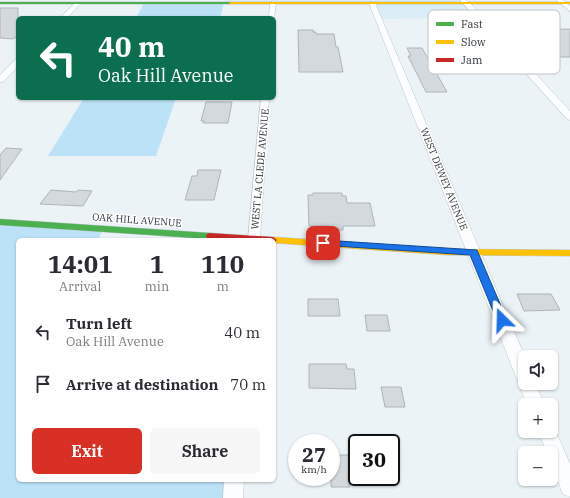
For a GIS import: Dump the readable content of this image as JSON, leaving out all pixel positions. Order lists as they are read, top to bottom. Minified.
{"streets":{"street":["WEST LA CLEDE AVENUE","WEST DEWEY AVENUE","OAK HILL AVENUE"]},"crossings":[["WEST DEWEY AVENUE","OAK HILL AVENUE"]],"legend":["Fast","Slow","Jam"],"page":{"turn":["40 m","Oak Hill Avenue"],"eta":["14:01","Arrival","1","min","110","m"],"list":[{"name":"Turn left","note":"Oak Hill Avenue","value":"40 m"},{"name":"Arrive at destination","value":"70 m"}],"map_buttons":["+","−"],"buttons":["Exit","Share"],"speed":"27 km/h","limit":"30"}}
